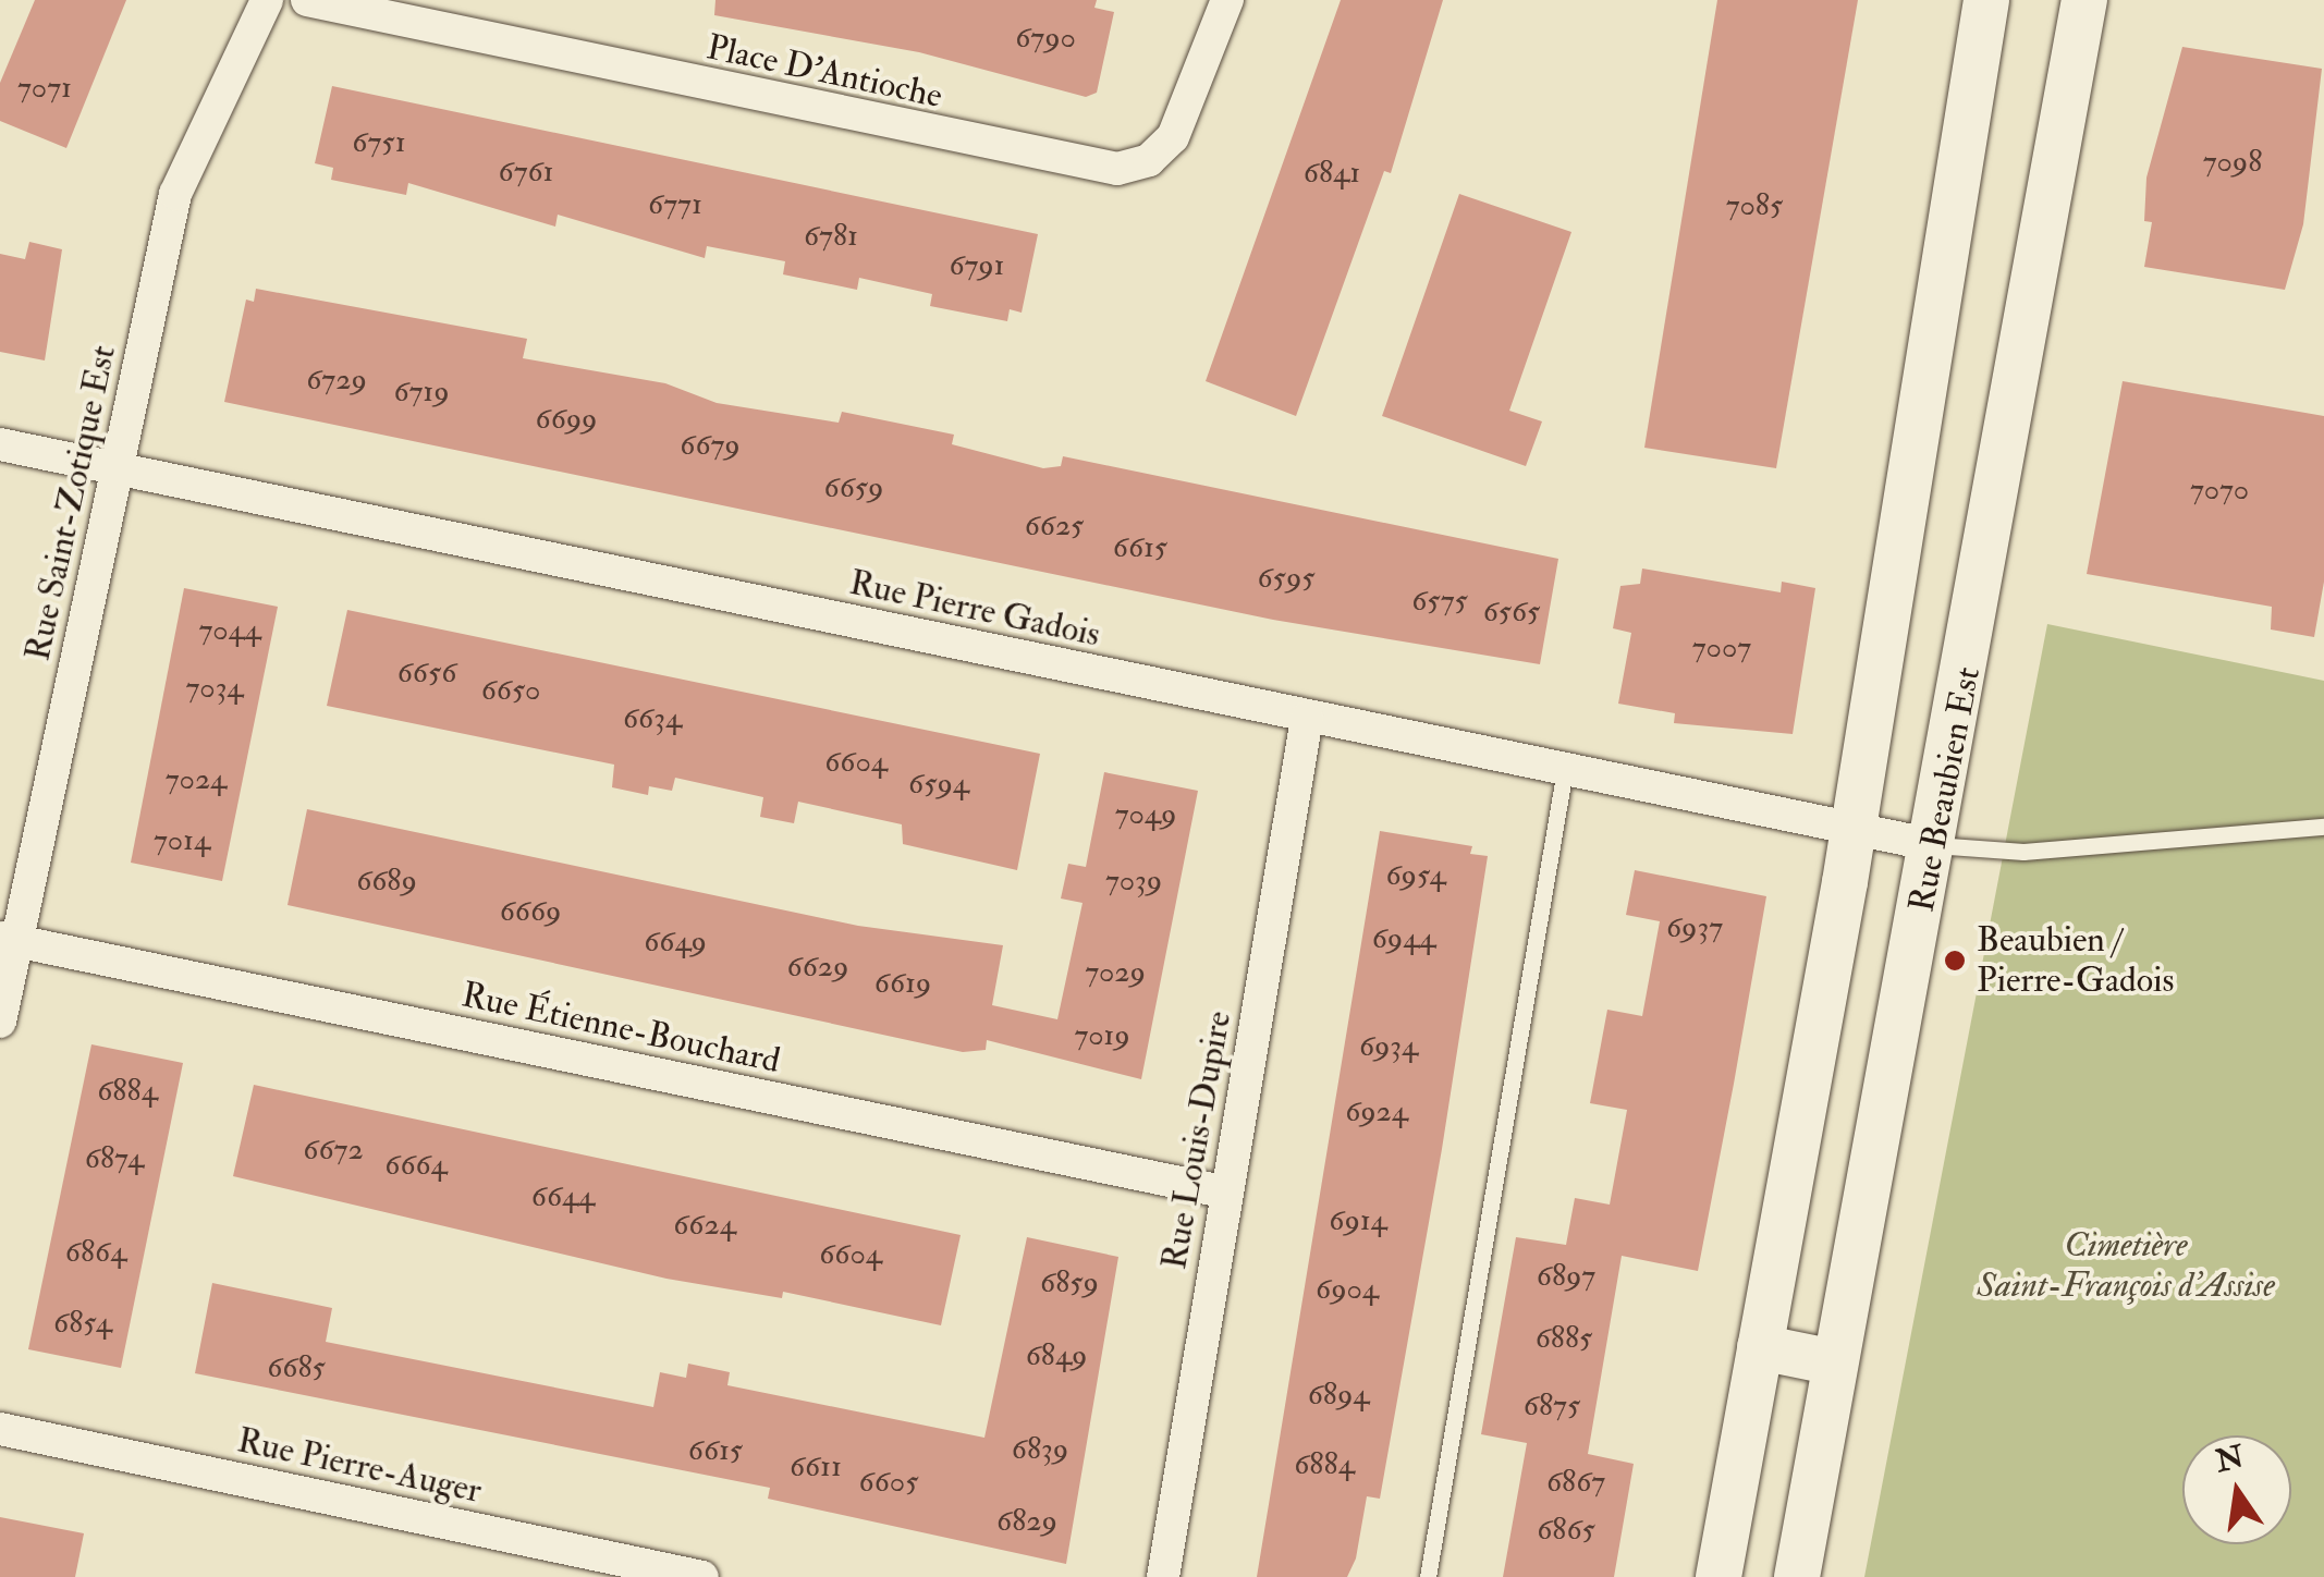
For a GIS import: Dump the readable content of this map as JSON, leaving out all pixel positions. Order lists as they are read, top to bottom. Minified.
{"streets":{"street":["Place D'Antioche","Rue Saint-Zotique Est","Rue Pierre Gadois","Rue Beaubien Est","Rue Étienne-Bouchard","Rue Louis-Dupire","Rue Pierre-Auger"]},"crossings":[["Rue Saint-Zotique Est","Rue Pierre Gadois"],["Rue Saint-Zotique Est","Rue Étienne-Bouchard"],["Rue Pierre Gadois","Rue Beaubien Est"],["Rue Pierre Gadois","Rue Louis-Dupire"],["Rue Étienne-Bouchard","Rue Louis-Dupire"]],"parks":["Cimetière Saint-François d'Assise"],"places":["Beaubien / Pierre-Gadois"],"house_numbers":["6790","7071","6751","7098","6761","6841","6771","7085","6781","6791","6729","6719","6699","6679","6659","7070","6625","6615","6595","6575","6565","7044","7007","6656","7034","6650","6634","6604","7024","6594","7049","7014","6954","6689","7039","6669","6937","6944","6649","6629","7029","6619","7019","6934","6884","6924","6672","6874","6664","6644","6914","6624","6864","6604","6897","6859","6904","6854","6885","6849","6685","6894","6875","6839","6615","6884","6611","6605","6867","6829","6865"],"north":"top"}
